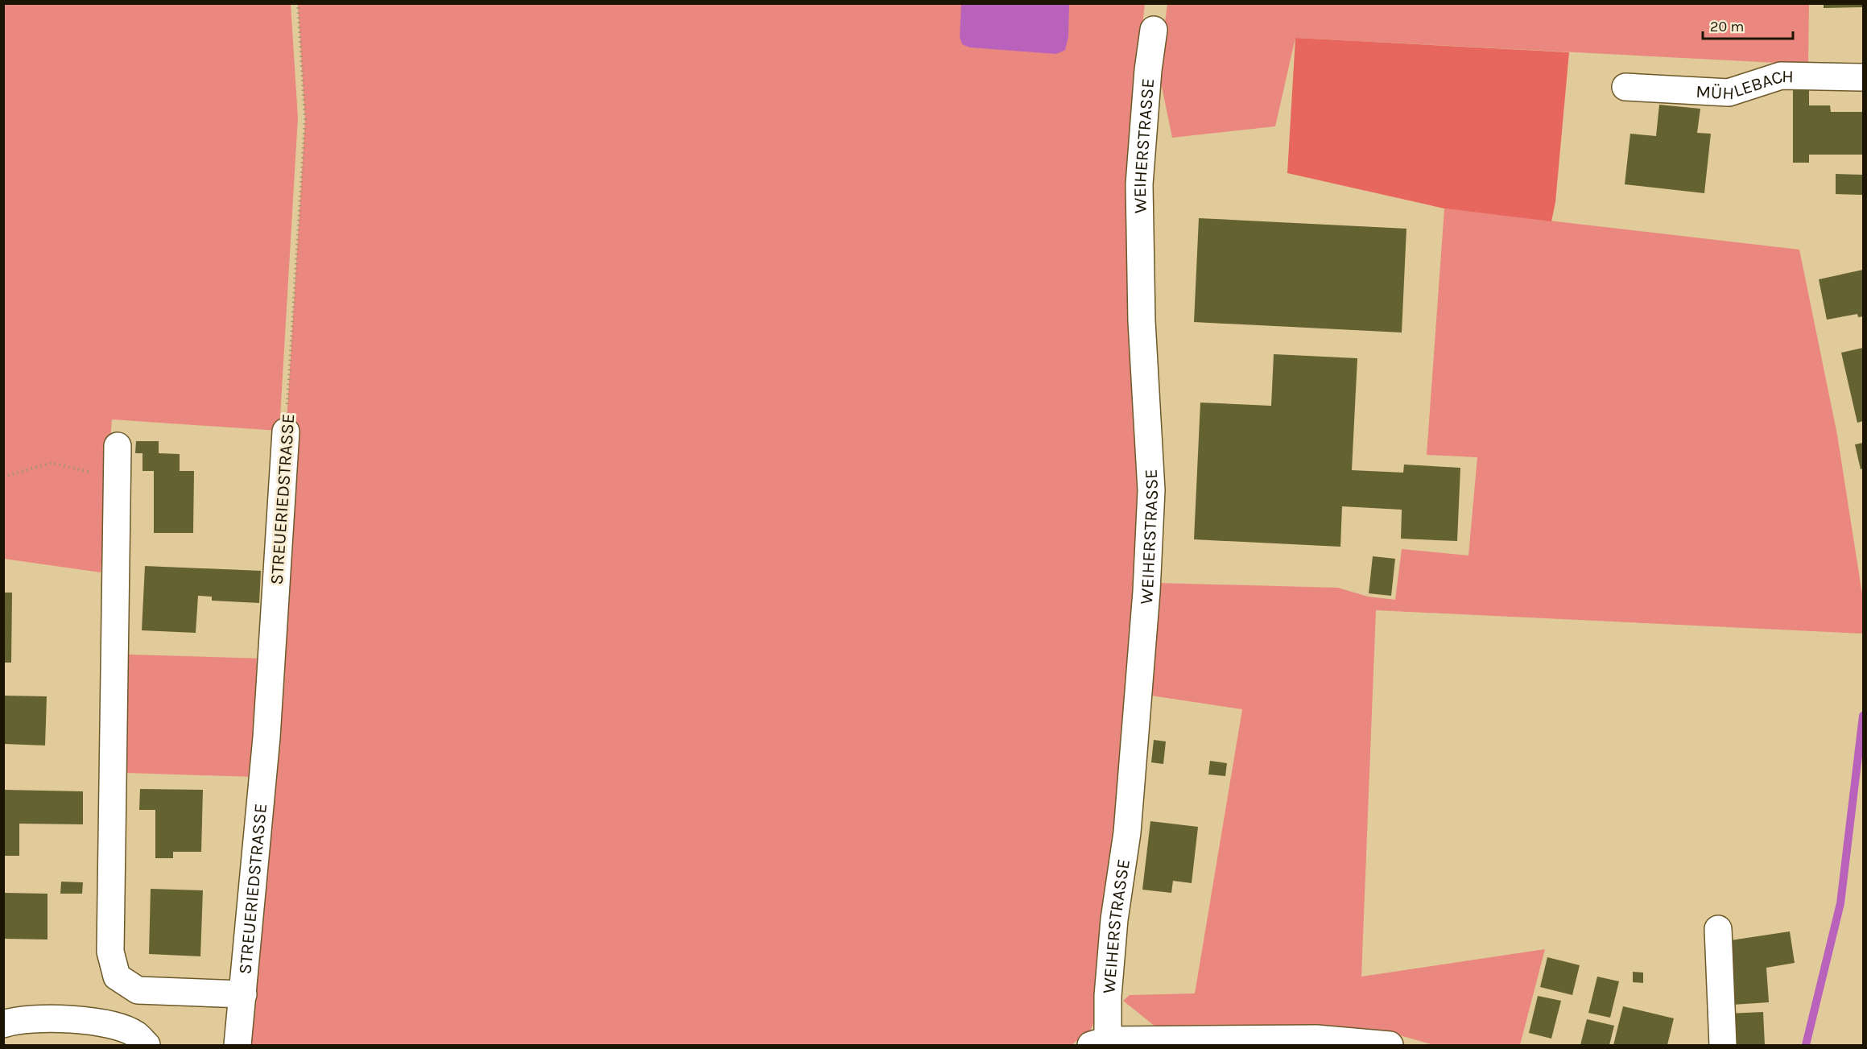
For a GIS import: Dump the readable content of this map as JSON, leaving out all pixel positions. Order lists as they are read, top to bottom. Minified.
{"streets":{"street":["MÜHLEBACH","WEIHERSTRASSE","STREUERIEDSTRASSE"]},"scale_bar":"20 m"}
